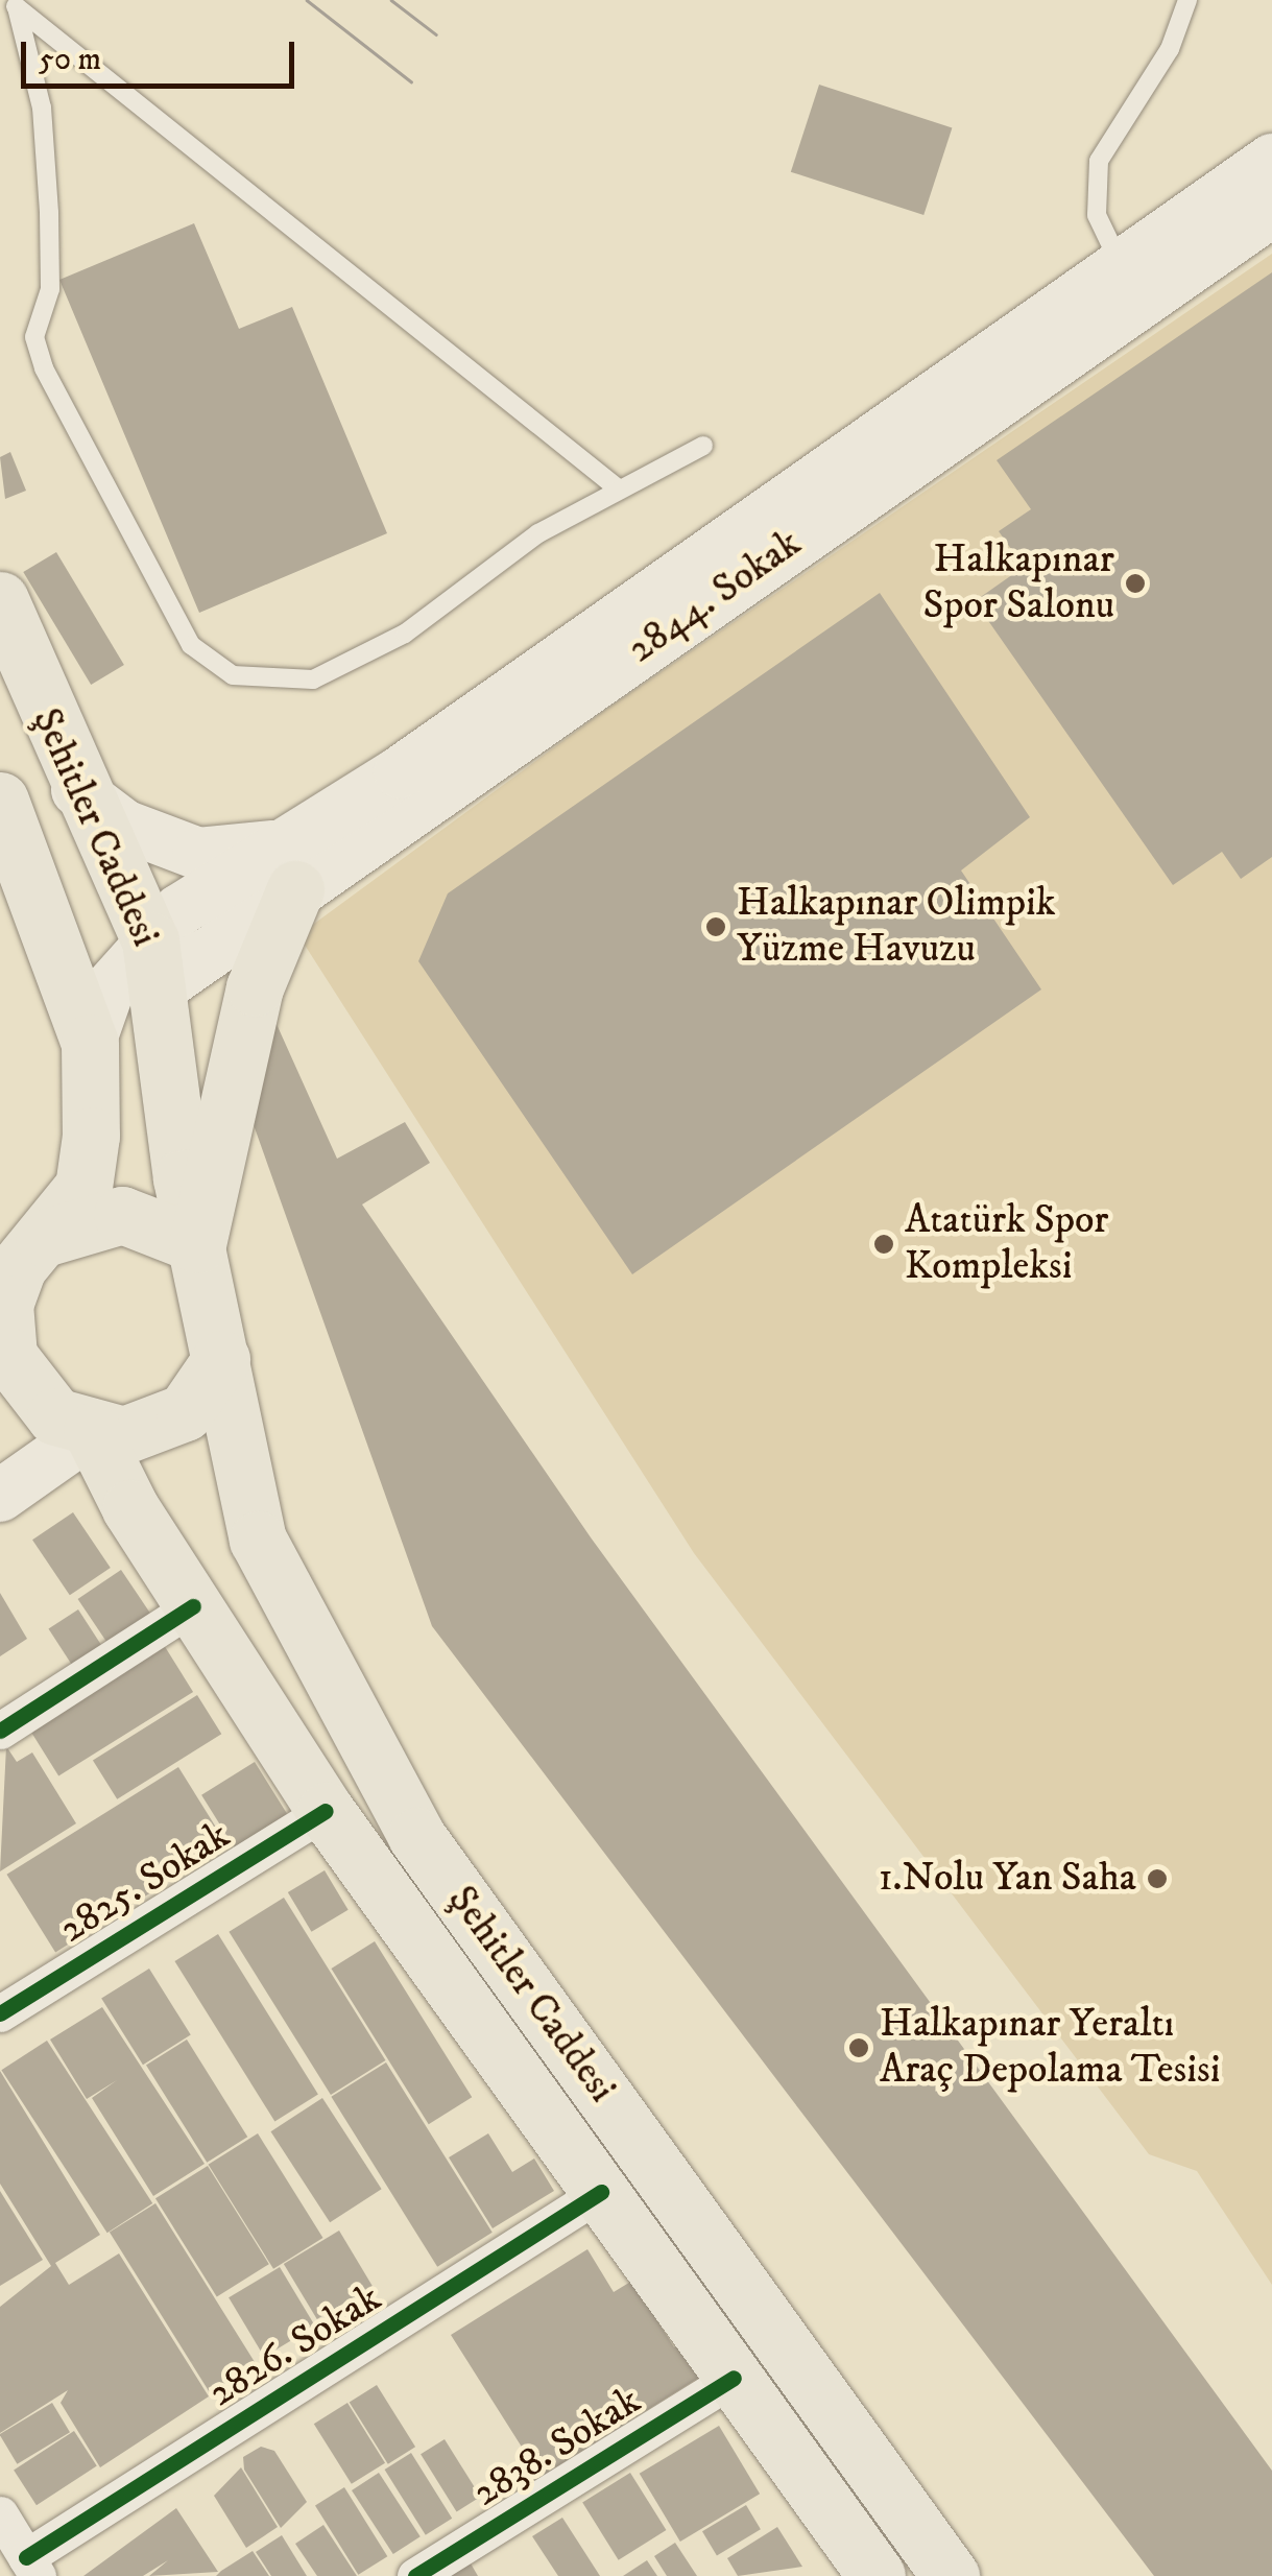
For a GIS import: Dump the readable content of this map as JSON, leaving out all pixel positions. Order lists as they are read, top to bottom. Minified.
{"streets":{"main road":["2844. Sokak","Şehitler Caddesi"],"street":["2825. Sokak","2826. Sokak","2838. Sokak"]},"crossings":[["2844. Sokak","Şehitler Caddesi"],["Şehitler Caddesi","2825. Sokak"],["Şehitler Caddesi","2826. Sokak"],["Şehitler Caddesi","2838. Sokak"]],"places":["Halkapınar Spor Salonu","Halkapınar Olimpik Yüzme Havuzu","Atatürk Spor Kompleksi","1.Nolu Yan Saha","Halkapınar Yeraltı Araç Depolama Tesisi"],"scale_bar":"50 m"}
